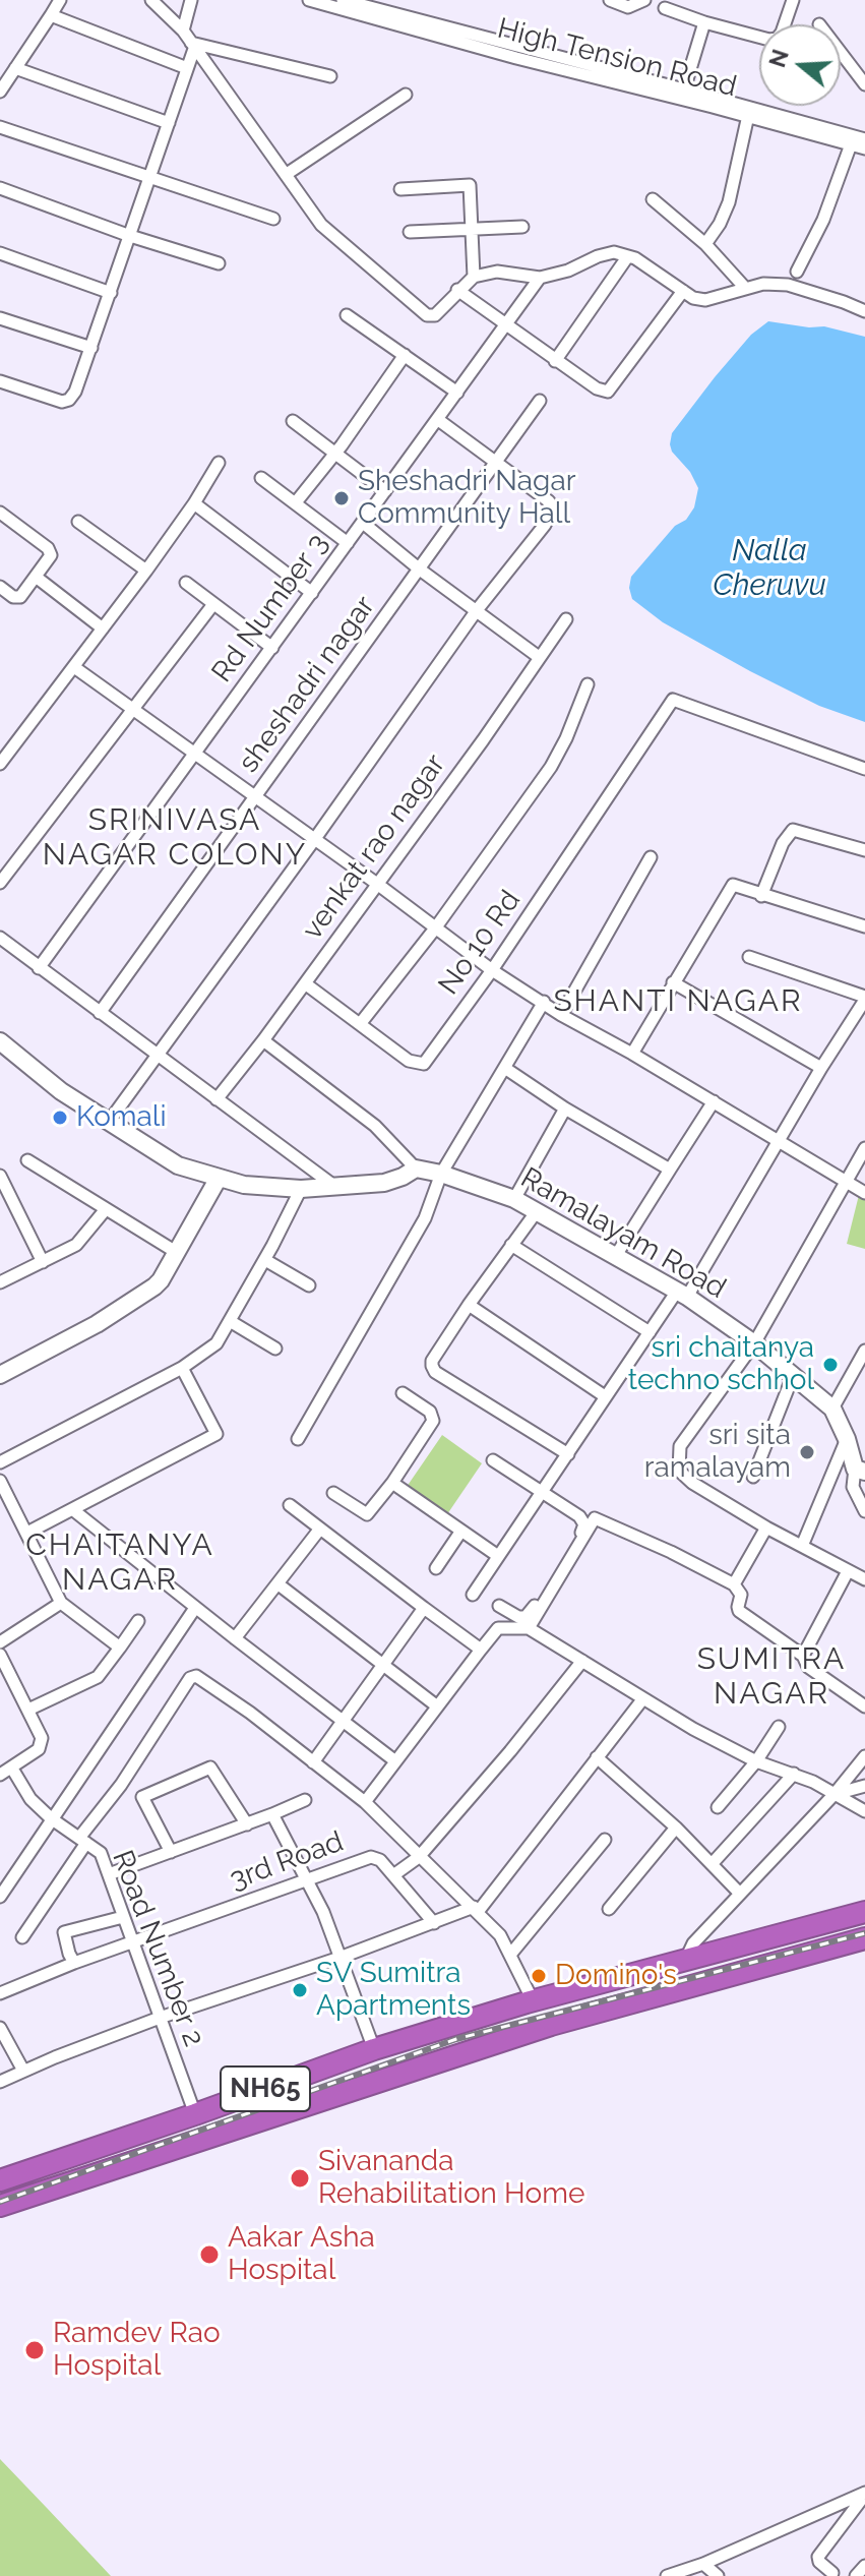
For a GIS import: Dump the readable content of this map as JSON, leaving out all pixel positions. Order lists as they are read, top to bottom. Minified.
{"streets":{"highway":["NH65"],"street":["High Tension Road","Rd Number 3","sheshadri nagar","venkat rao nagar","No 10 Rd","Ramalayam Road","3rd Road","Road Number 2"]},"crossings":[["venkat rao nagar","No 10 Rd"],["3rd Road","Road Number 2"],["Road Number 2","NH65"]],"districts":["SRINIVASA NAGAR COLONY","SHANTI NAGAR","CHAITANYA NAGAR","SUMITRA NAGAR"],"water":["Nalla Cheruvu"],"places":["Sheshadri Nagar Community Hall","Komali","sri chaitanya techno schhol","sri sita ramalayam","Domino's","SV Sumitra Apartments","Sivananda Rehabilitation Home","Aakar Asha Hospital","Ramdev Rao Hospital"],"north":"left"}
